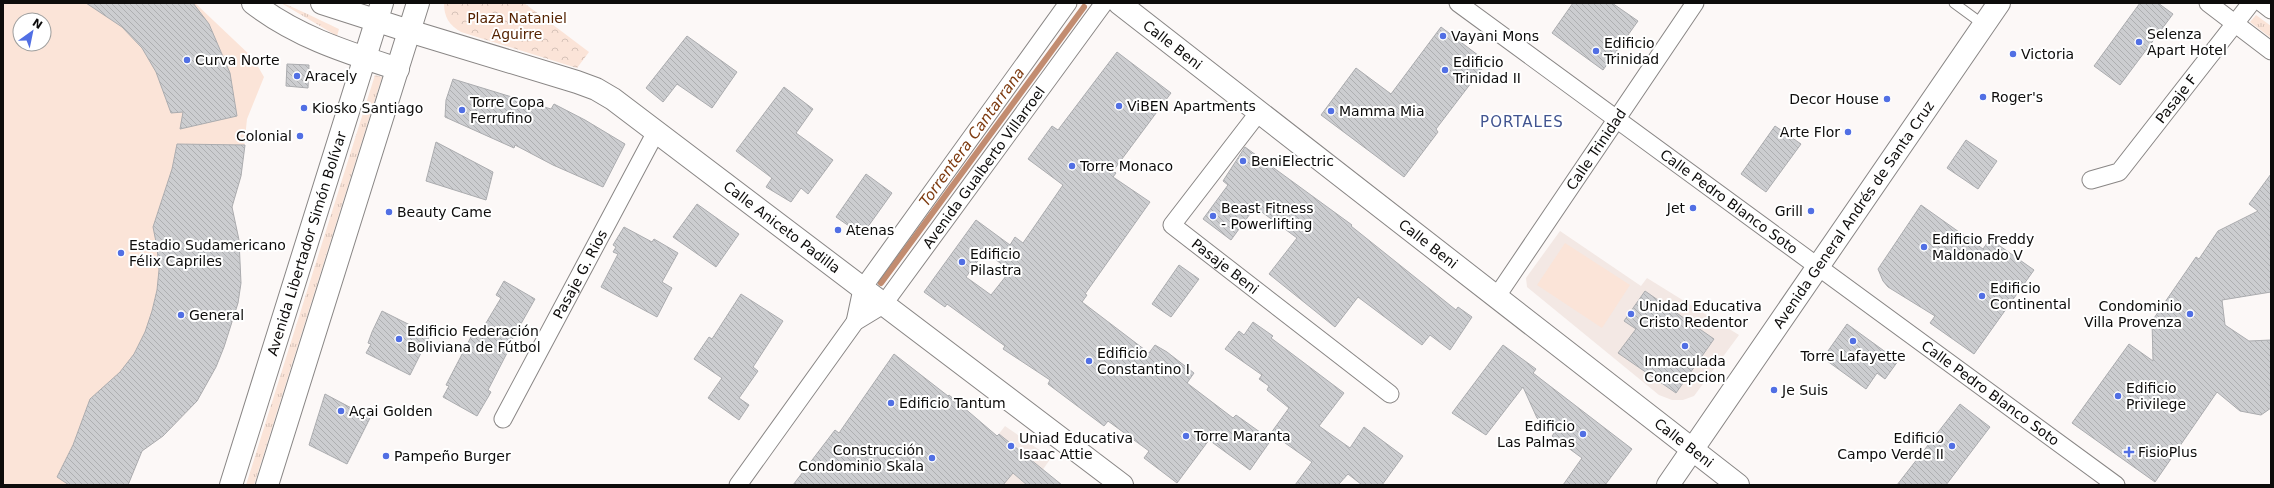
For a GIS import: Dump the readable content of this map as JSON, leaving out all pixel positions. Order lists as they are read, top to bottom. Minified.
{"streets":{"main road":["Calle Beni","Avenida General Andrés de Santa Cruz","Calle Aniceto Padilla","Avenida Libertador Simón Bolívar"],"street":["Pasaje F","Calle Trinidad","Avenida Gualberto Villarroel","Calle Pedro Blanco Soto","Pasaje Beni","Pasaje G. Rios"]},"crossings":[["Calle Beni","Calle Trinidad"],["Calle Beni","Avenida General Andrés de Santa Cruz"],["Calle Beni","Pasaje Beni"],["Calle Trinidad","Calle Pedro Blanco Soto"],["Avenida Gualberto Villarroel","Calle Aniceto Padilla"],["Calle Pedro Blanco Soto","Avenida General Andrés de Santa Cruz"],["Calle Aniceto Padilla","Avenida Libertador Simón Bolívar"],["Calle Aniceto Padilla","Pasaje G. Rios"]],"districts":["PORTALES"],"water":["Torrentera Cantarrana"],"parks":["Plaza Nataniel Aguirre"],"places":{"other":["Vayani Mons","Selenza Apart Hotel","Edificio Trinidad","Victoria","Curva Norte","Edificio Trinidad II","Aracely","Roger's","Decor House","ViBEN Apartments","Kiosko Santiago","Torre Copa Ferrufino","Mamma Mia","Arte Flor","Colonial","BeniElectric","Torre Monaco","Jet","Grill","Beauty Came","Beast Fitness - Powerlifting","Atenas","Edificio Freddy Maldonado V","Estadio Sudamericano Félix Capriles","Edificio Pilastra","Edificio Continental","Unidad Educativa Cristo Redentor","Condominio Villa Provenza","General","Edificio Federación Boliviana de Fútbol","Torre Lafayette","Inmaculada Concepcion","Edificio Constantino I","Je Suis","Edificio Privilege","Edificio Tantum","Açai Golden","Edificio Las Palmas","Torre Maranta","Uniad Educativa Isaac Attie","Edificio Campo Verde II","Pampeño Burger","Construcción Condominio Skala"],"health":["FisioPlus"]},"north":"top right"}
